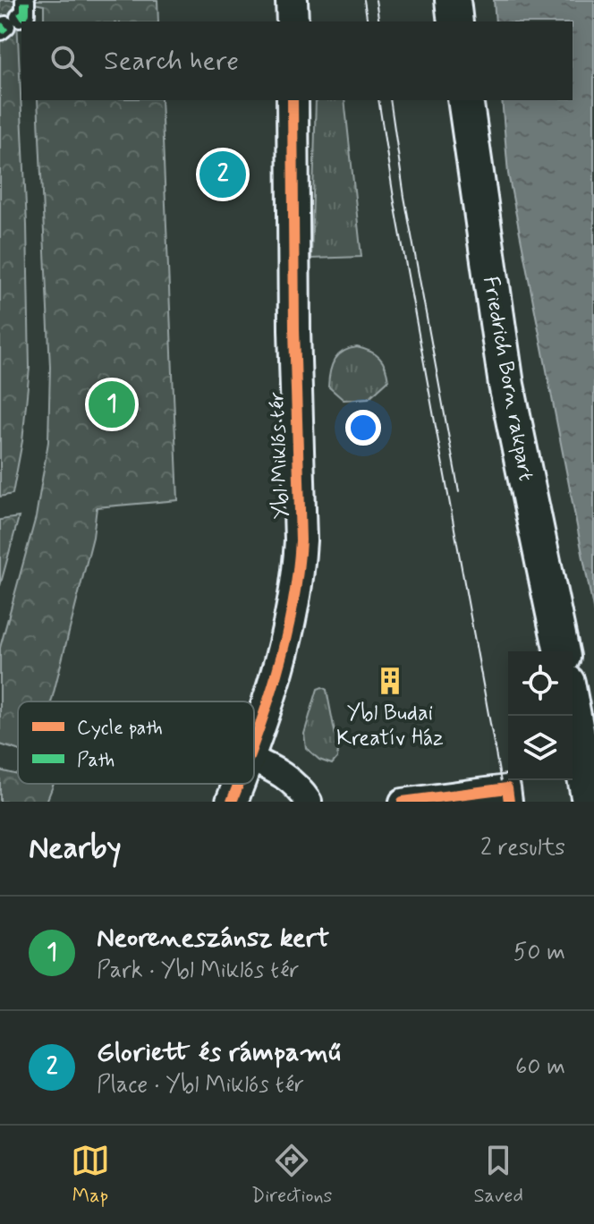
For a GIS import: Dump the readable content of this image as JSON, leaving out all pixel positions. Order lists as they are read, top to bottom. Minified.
{"streets":{"main road":["Friedrich Born rakpart"],"street":["Ybl Miklós tér"]},"places":{"building":["Ybl Budai Kreatív Ház"]},"legend":["Cycle path","Path"],"page":{"search":"Search here","pins":["2","1"],"heading":["Nearby","2 results"],"list":[{"mark":"1","name":"Neoreneszánsz kert","note":"Park · Ybl Miklós tér","value":"50 m"},{"mark":"2","name":"Gloriett és rámpamű","note":"Place · Ybl Miklós tér","value":"60 m"}],"nav":["Map","Directions","Saved"]}}
